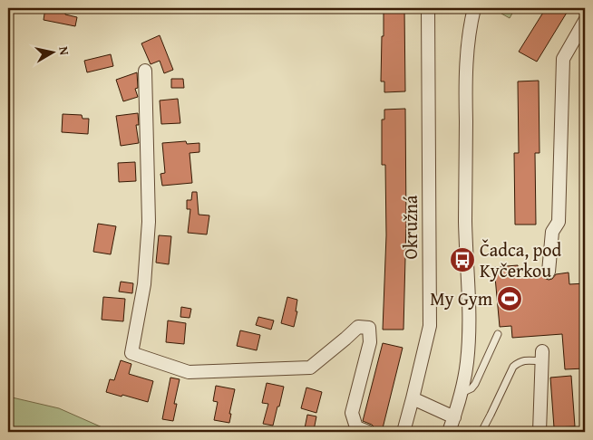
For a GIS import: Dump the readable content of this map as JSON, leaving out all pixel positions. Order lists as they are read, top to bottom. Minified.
{"streets":{"street":["Okružná"]},"places":{"bus stop":["Čadca, pod Kyčerkou"],"sports":["My Gym"]},"north":"right"}
